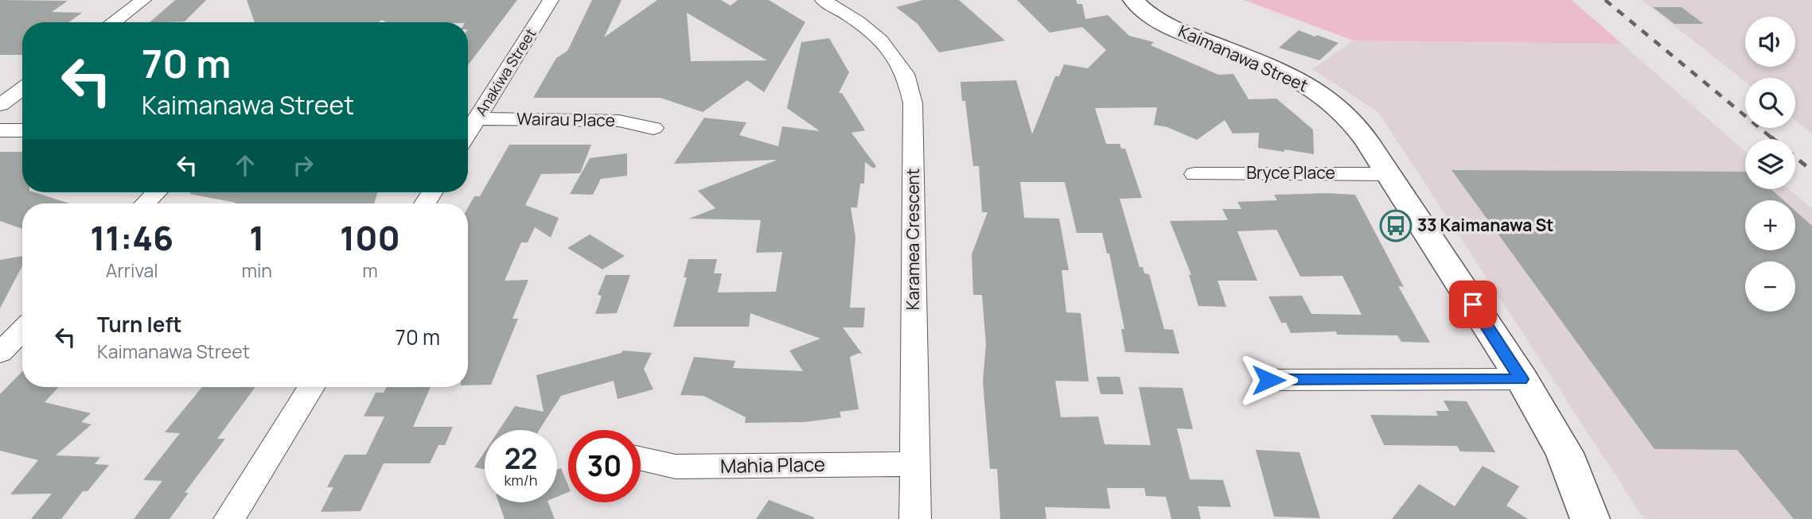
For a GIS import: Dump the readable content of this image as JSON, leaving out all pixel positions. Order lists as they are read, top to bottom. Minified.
{"streets":{"street":["Kaimanawa Street","Anakiwa Street","Wairau Place","Bryce Place","Karamea Crescent","Mahia Place"]},"crossings":[["Kaimanawa Street","Bryce Place"],["Anakiwa Street","Wairau Place"],["Karamea Crescent","Mahia Place"]],"places":{"bus stop":["33 Kaimanawa St"]},"page":{"map_buttons":["+","−"],"turn":["70 m","Kaimanawa Street"],"eta":["11:46","Arrival","1","min","100","m"],"list":[{"name":"Turn left","note":"Kaimanawa Street","value":"70 m"}],"speed":"22 km/h","limit":"30"}}
